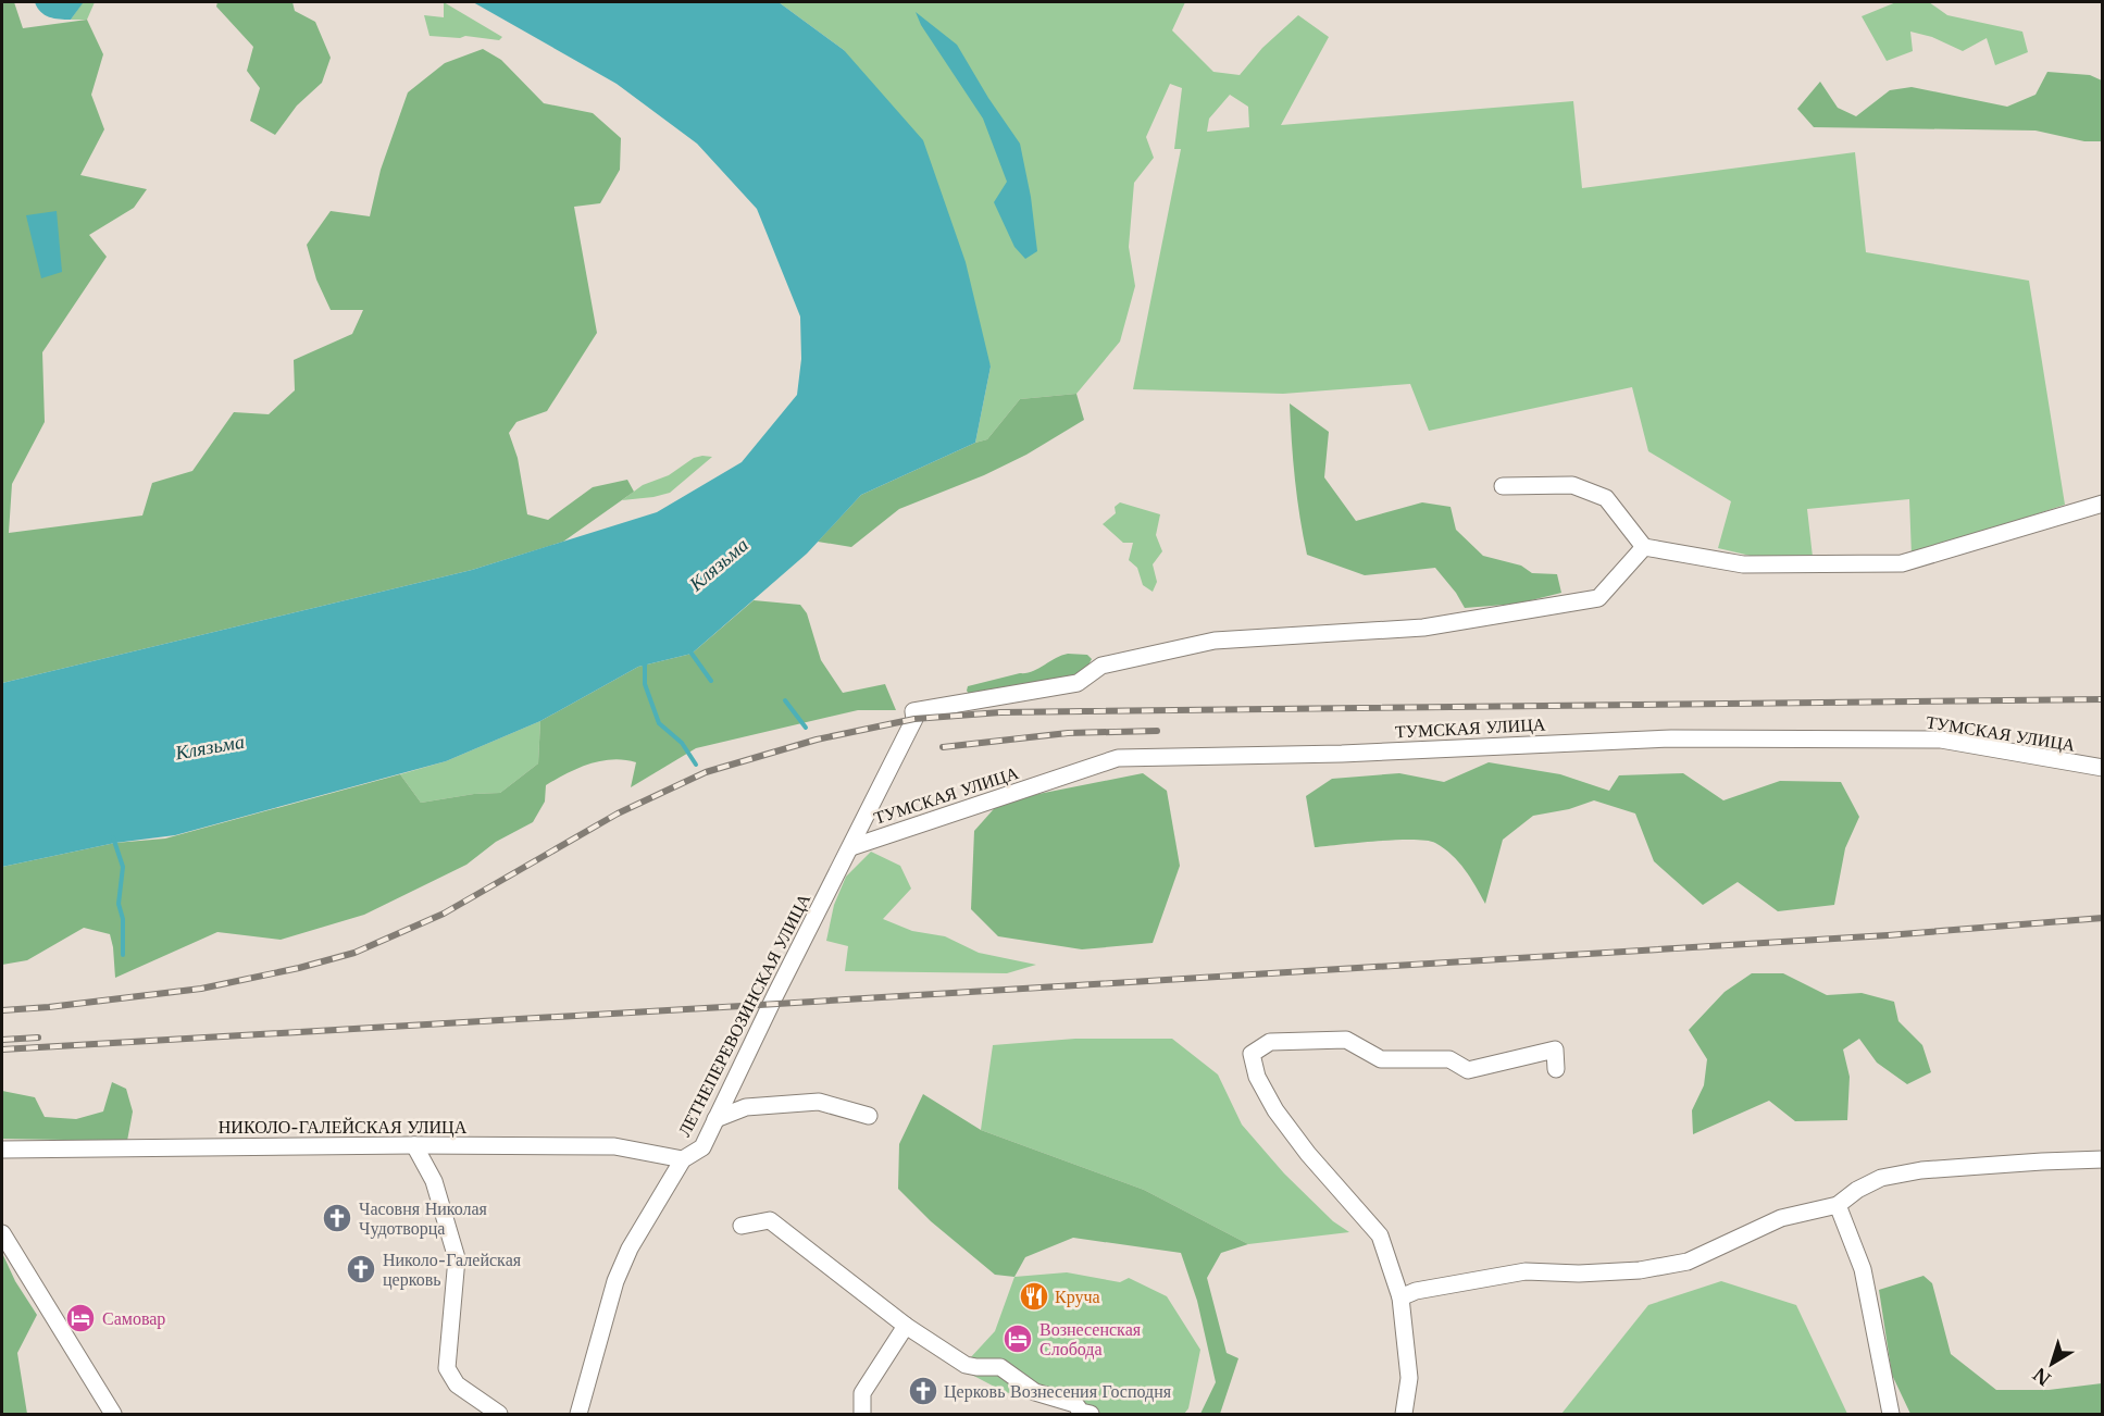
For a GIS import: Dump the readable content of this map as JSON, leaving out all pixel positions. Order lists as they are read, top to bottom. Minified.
{"streets":{"street":["ТУМСКАЯ УЛИЦА","ЛЕТНЕПЕРЕВОЗИНСКАЯ УЛИЦА","НИКОЛО-ГАЛЕЙСКАЯ УЛИЦА"]},"crossings":[["ТУМСКАЯ УЛИЦА","ЛЕТНЕПЕРЕВОЗИНСКАЯ УЛИЦА"],["ЛЕТНЕПЕРЕВОЗИНСКАЯ УЛИЦА","НИКОЛО-ГАЛЕЙСКАЯ УЛИЦА"]],"water":["Клязьма"],"places":{"church":["Часовня Николая Чудотворца","Николо-Галейская церковь","Церковь Вознесения Господня"],"restaurant":["Круча"],"hotel":["Самовар","Вознесенская Слобода"]},"north":"bottom left"}
